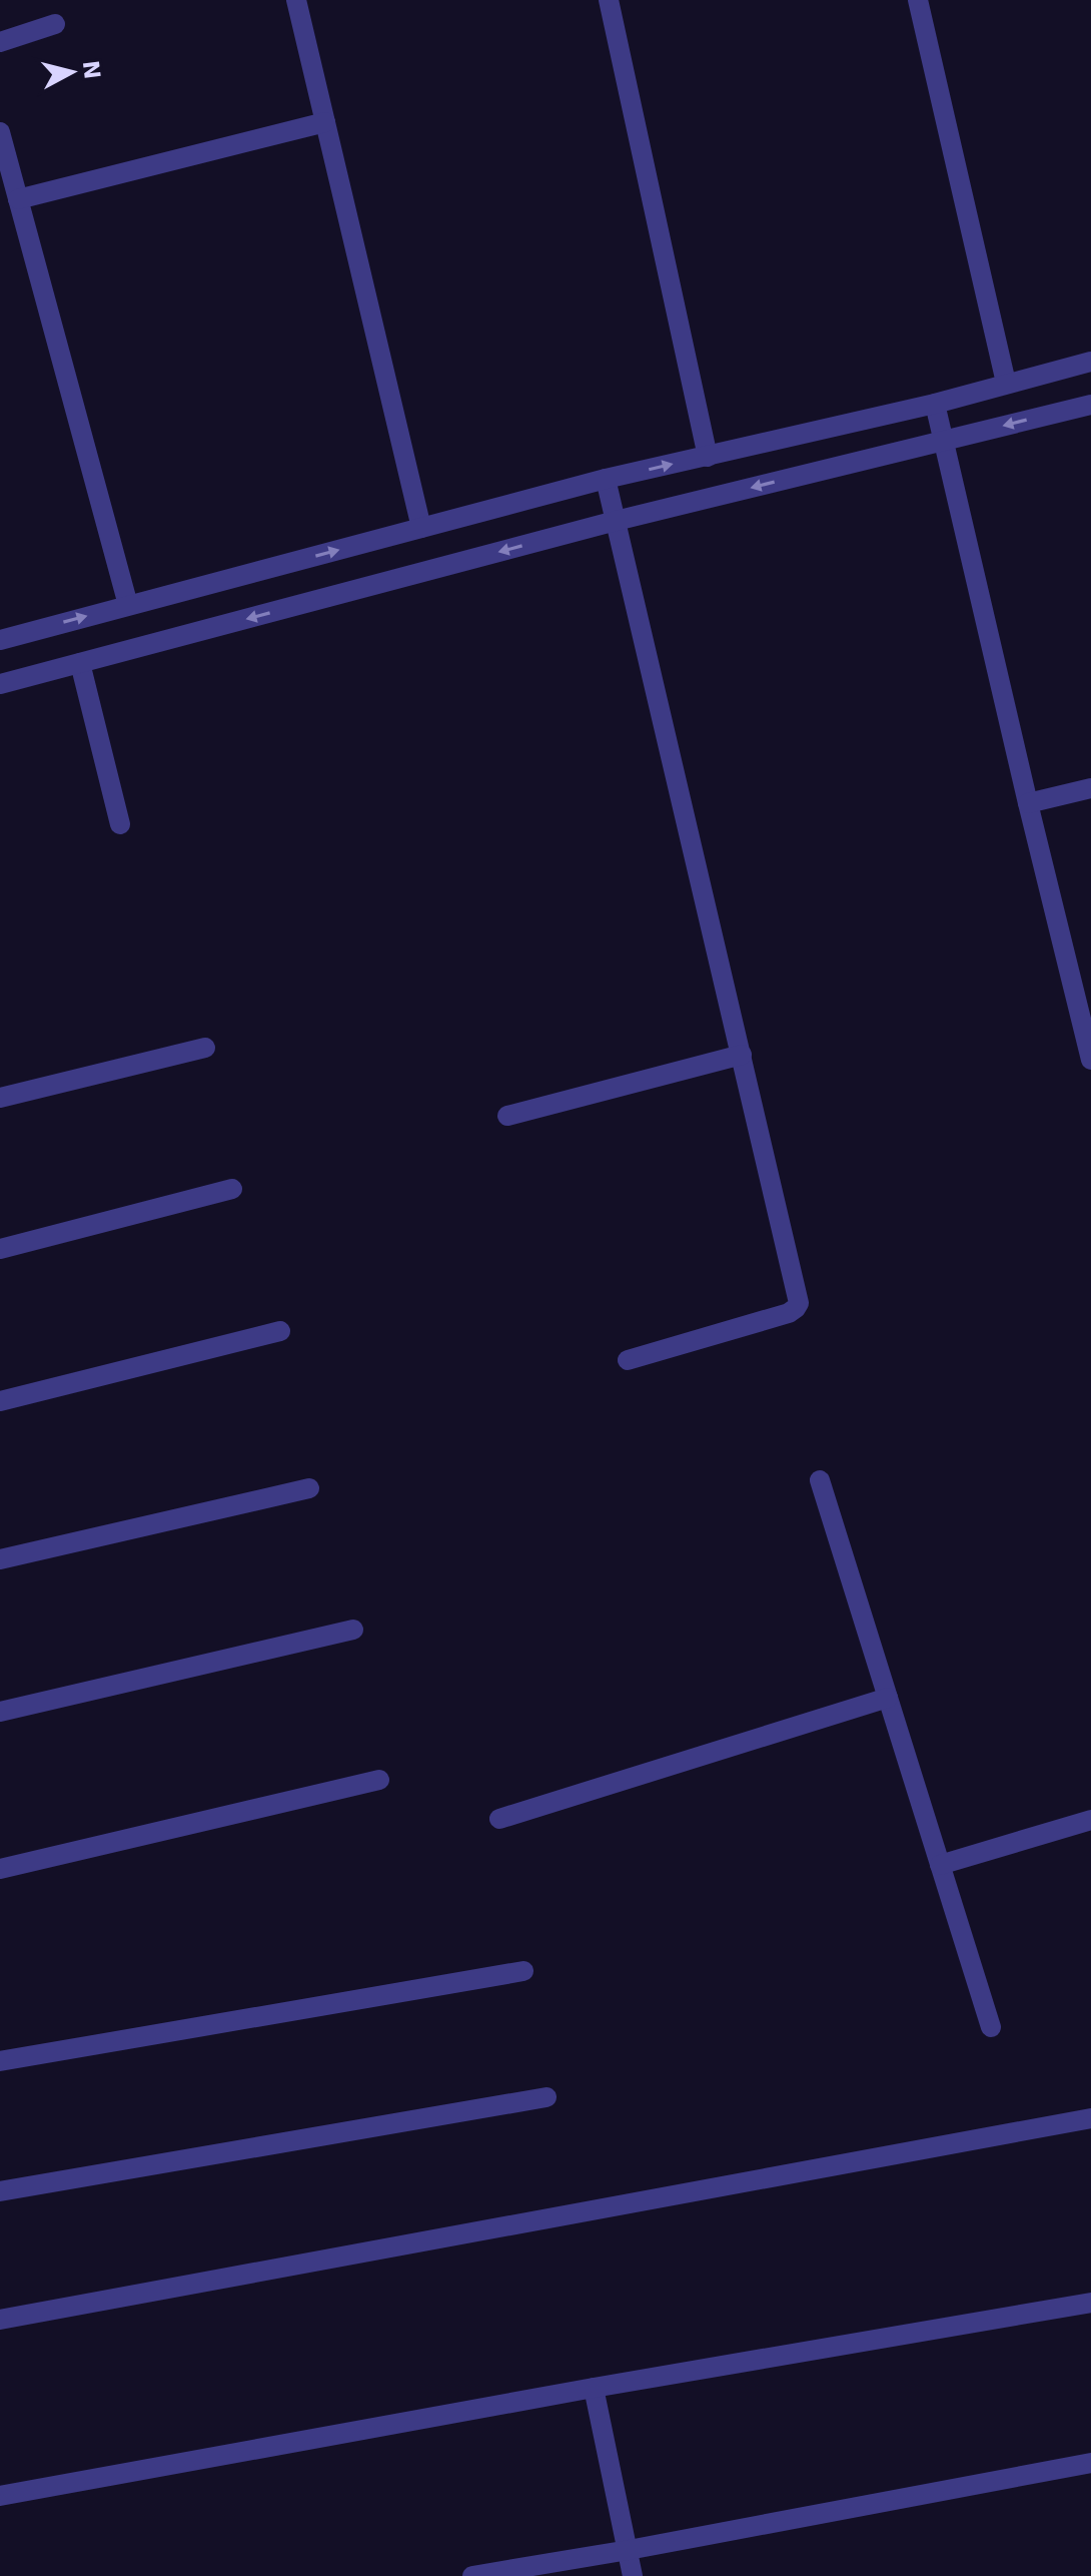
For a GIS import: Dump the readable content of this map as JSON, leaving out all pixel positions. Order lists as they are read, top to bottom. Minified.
{"north":"right"}
